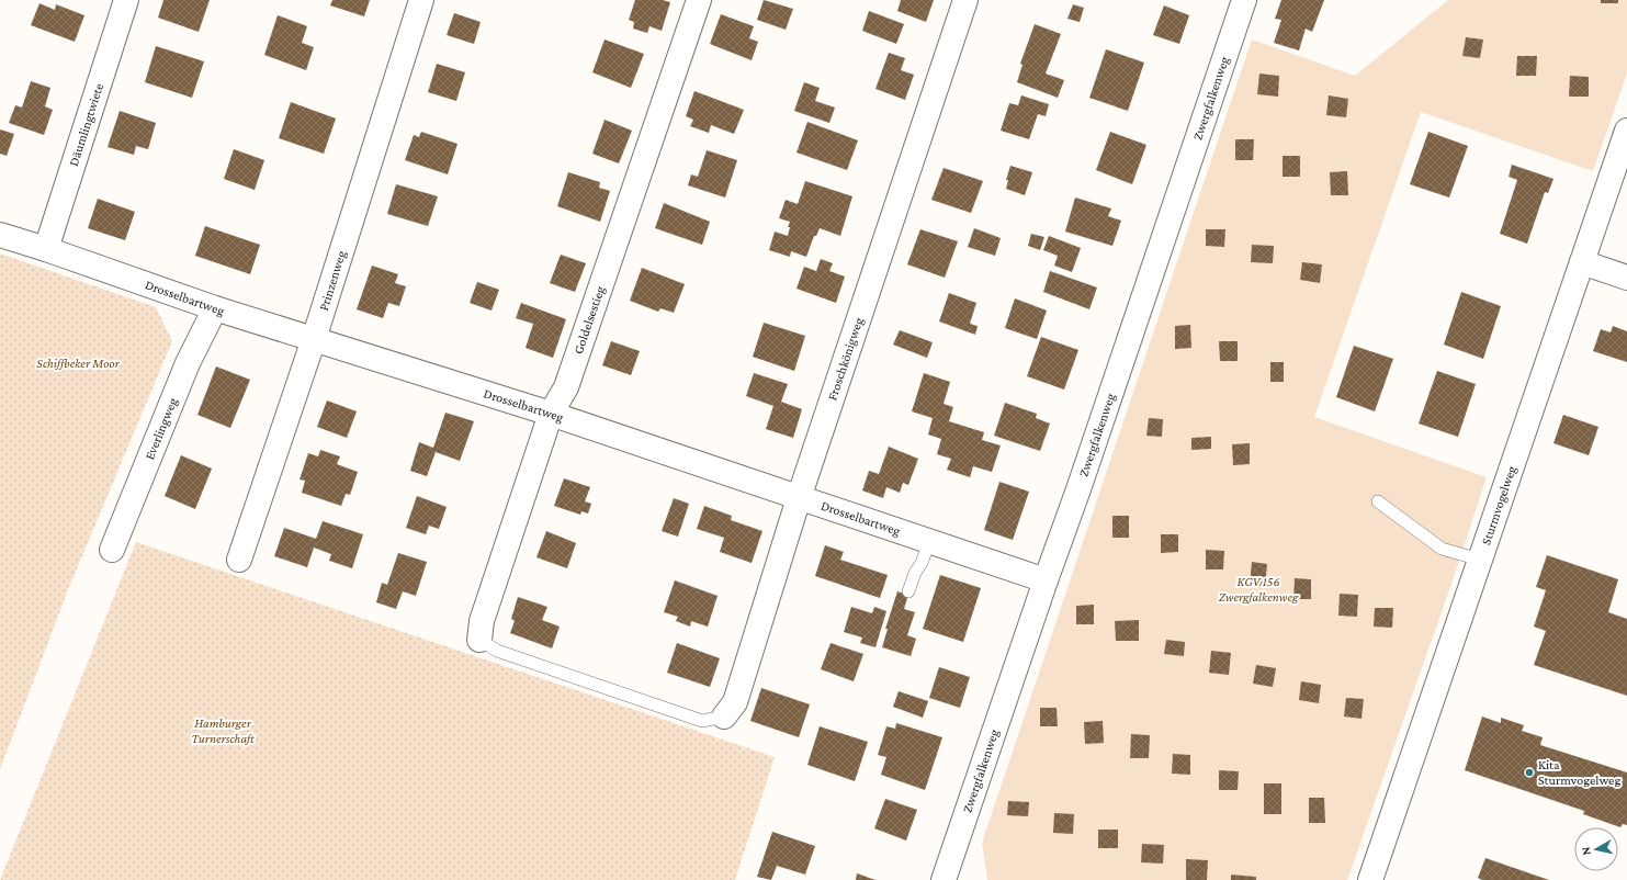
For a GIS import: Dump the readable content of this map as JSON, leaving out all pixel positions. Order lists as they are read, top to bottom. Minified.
{"streets":{"street":["Zwergfalkenweg","Däumlingtwiete","Prinzenweg","Drosselbartweg","Goldelsestieg","Froschkönigweg","Everlingweg","Sturmvogelweg"]},"crossings":[["Zwergfalkenweg","Drosselbartweg"],["Däumlingtwiete","Drosselbartweg"],["Prinzenweg","Drosselbartweg"],["Drosselbartweg","Goldelsestieg"],["Drosselbartweg","Froschkönigweg"],["Drosselbartweg","Everlingweg"]],"parks":["Schiffbeker Moor","KGV 156 Zwergfalkenweg","Hamburger Turnerschaft"],"places":["Kita Sturmvogelweg"],"north":"left"}
